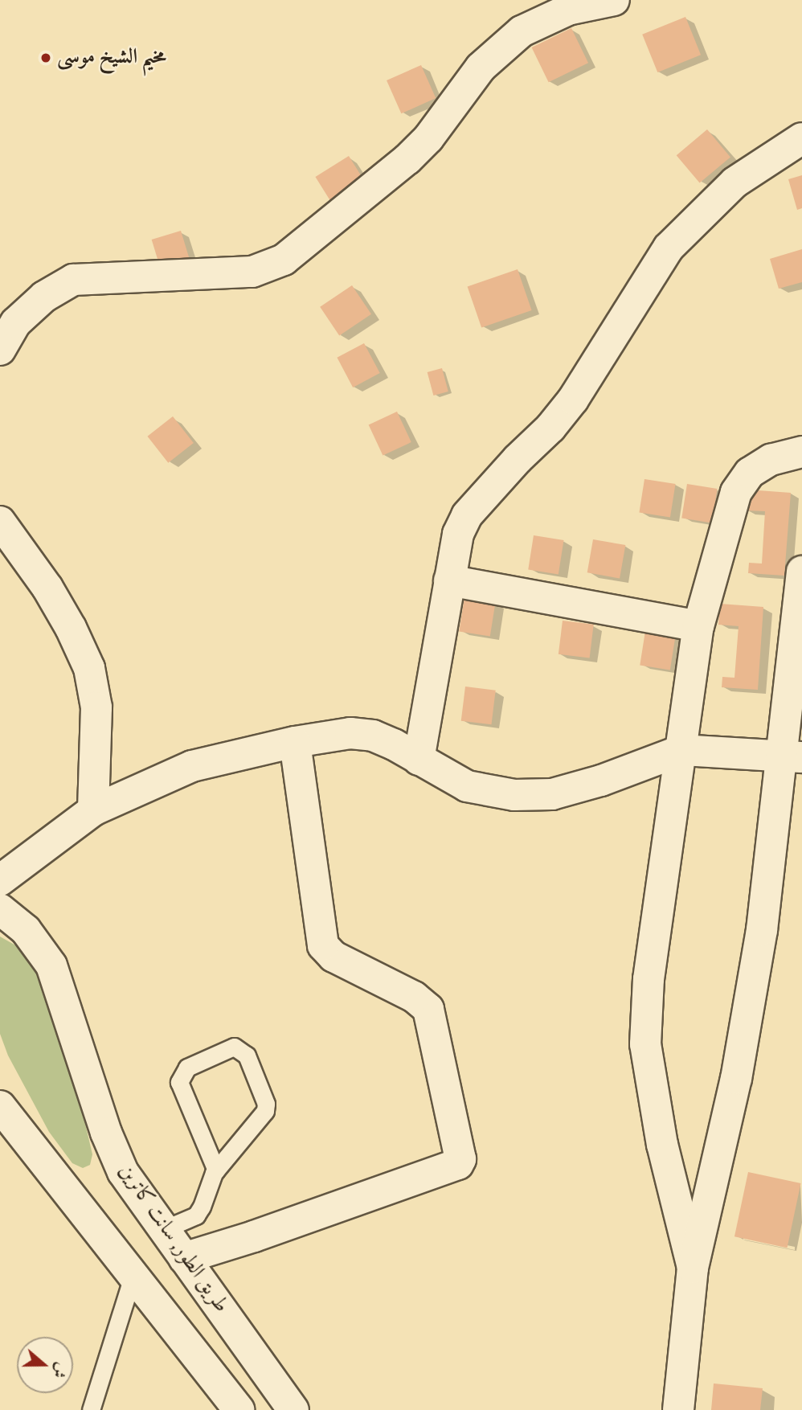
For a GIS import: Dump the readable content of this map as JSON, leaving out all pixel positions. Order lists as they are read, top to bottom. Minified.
{"streets":{"street":["طريق الطور, سانت كاترين"]},"places":["مخيم الشيخ موسى"],"north":"right"}
